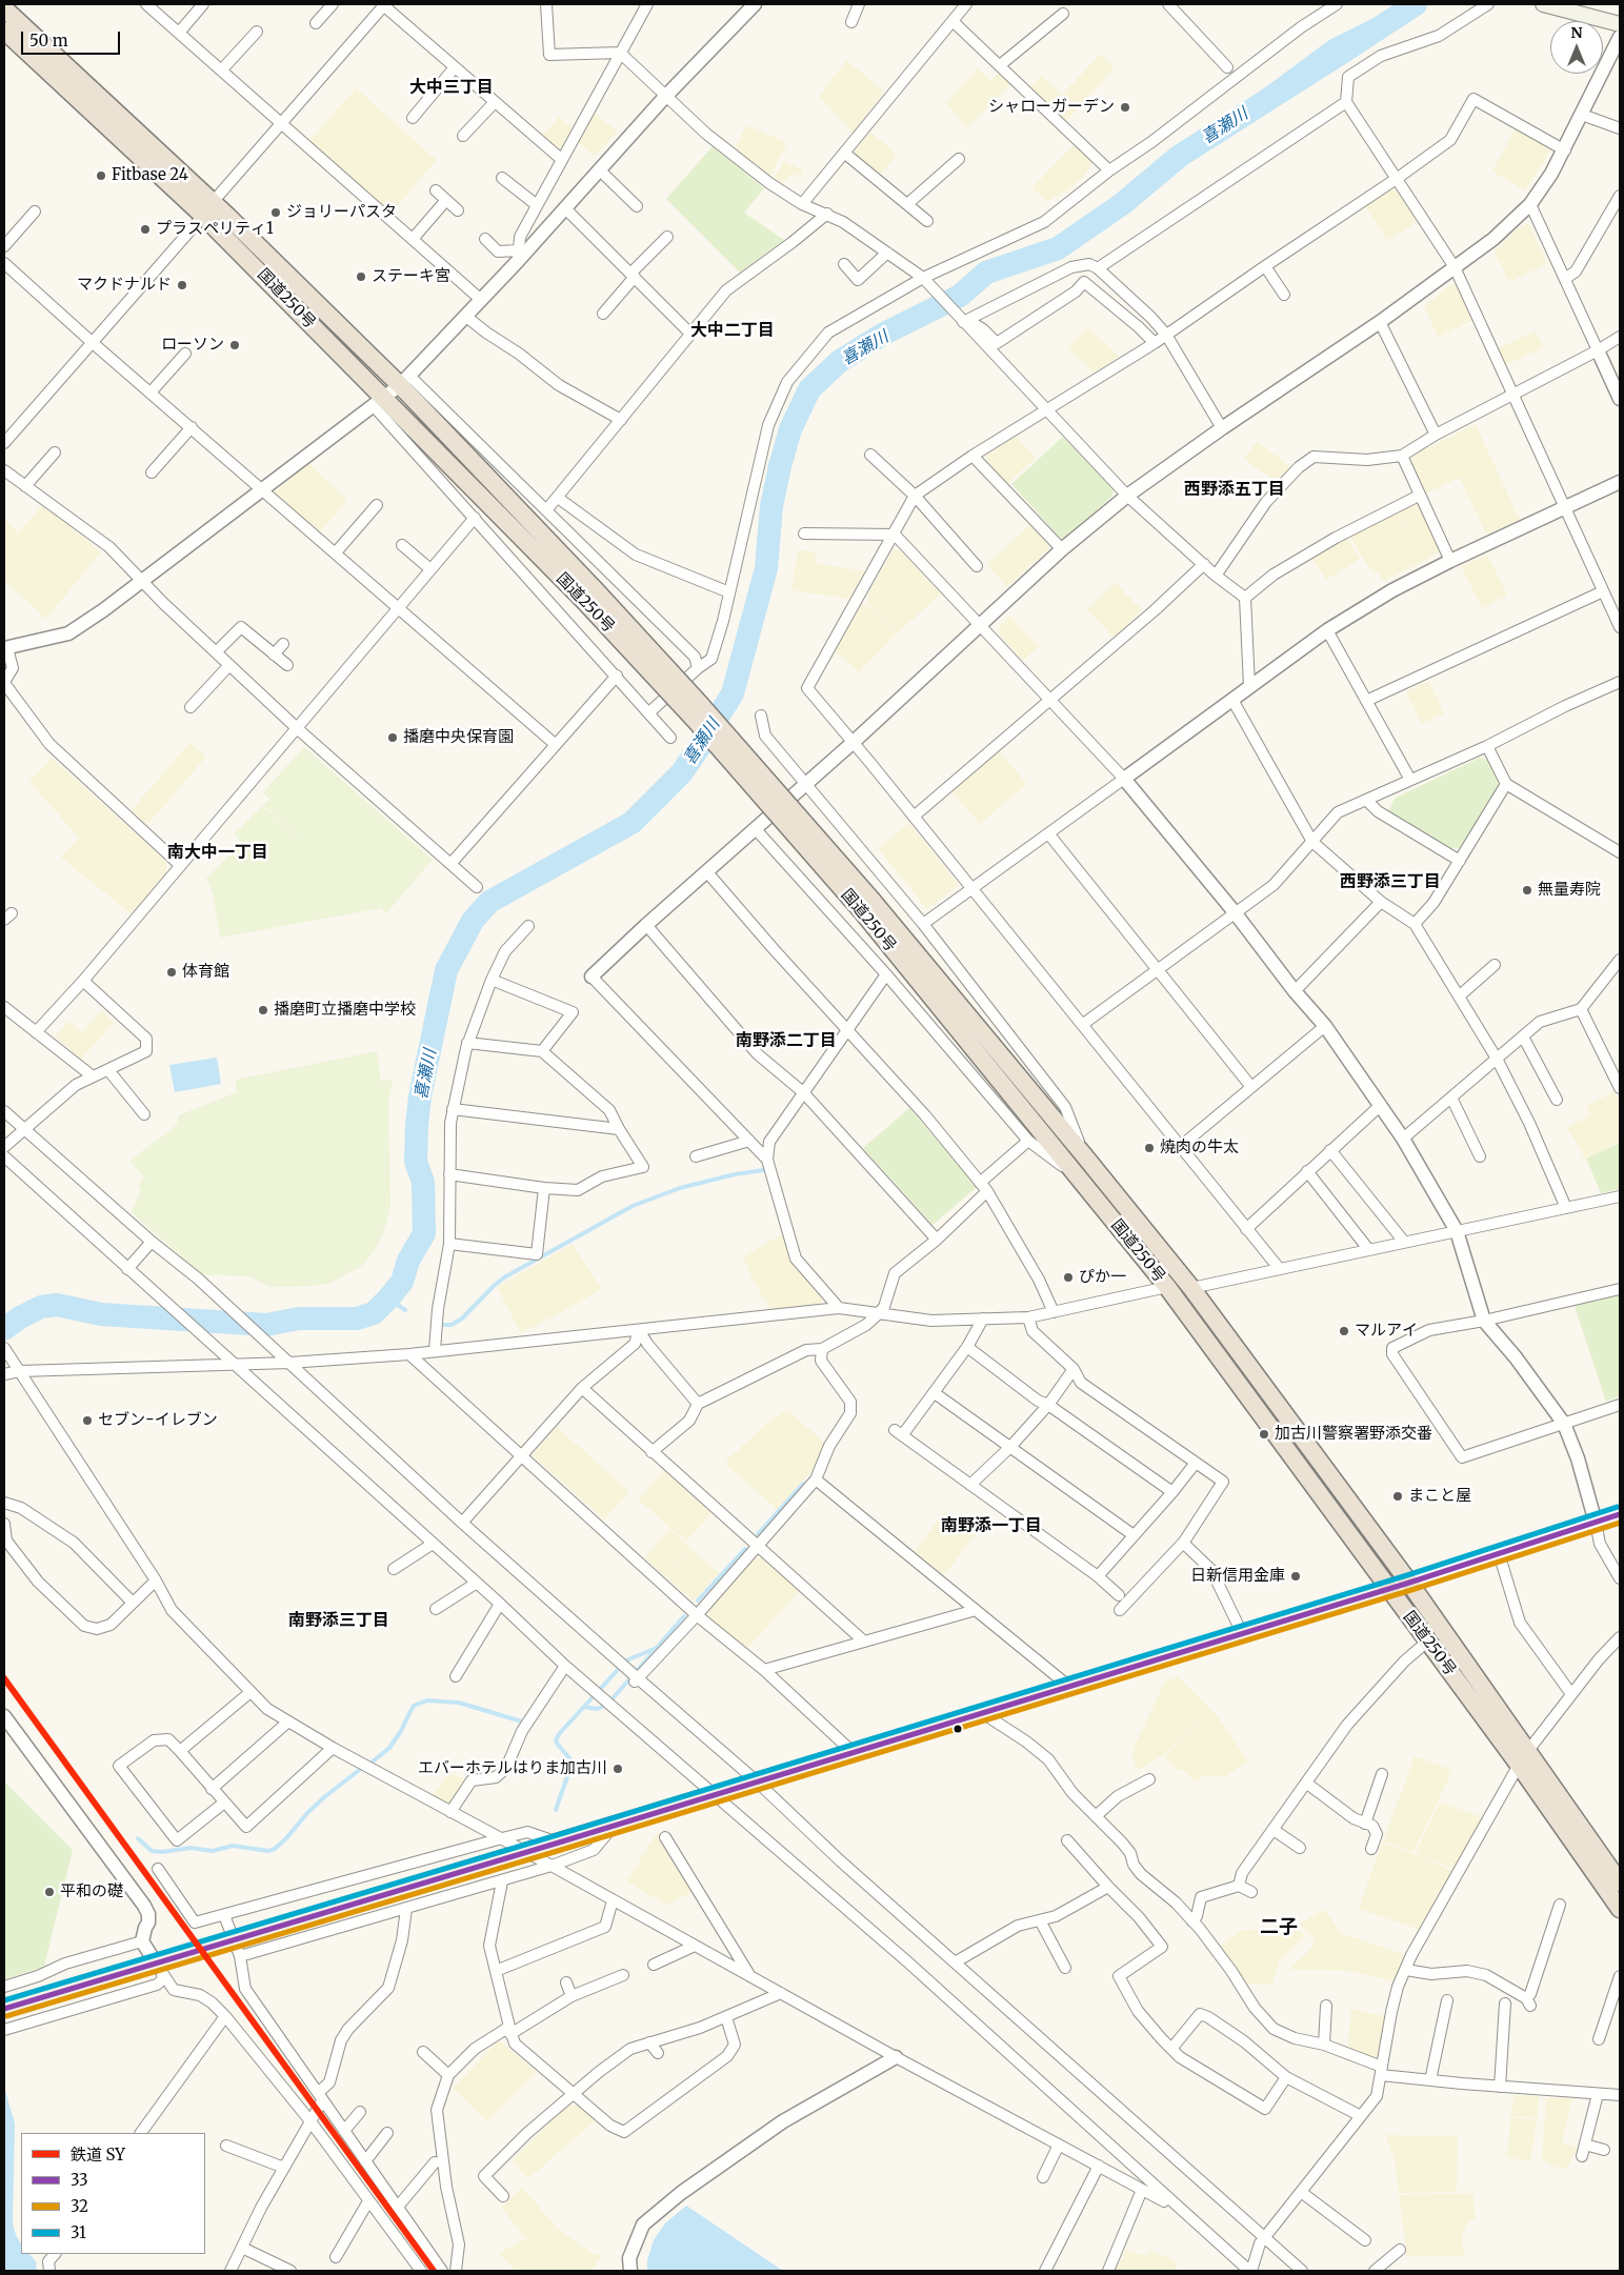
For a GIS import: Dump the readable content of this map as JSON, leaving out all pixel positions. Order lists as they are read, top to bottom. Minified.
{"streets":{"highway":["国道250号"]},"districts":["大中三丁目","大中二丁目","西野添五丁目","南大中一丁目","西野添三丁目","南野添二丁目","南野添一丁目","南野添三丁目","二子"],"water":["喜瀬川"],"places":["シャローガーデン","Fitbase 24","ジョリーパスタ","プラスペリティ1","ステーキ宮","マクドナルド","ローソン","播磨中央保育園","無量寿院","体育館","播磨町立播磨中学校","焼肉の牛太","ぴか一","マルアイ","セブン-イレブン","加古川警察署野添交番","まこと屋","日新信用金庫","エバーホテルはりま加古川","平和の礎"],"lines":["transit line 31","transit line 33","transit line 32","rail line SY"],"legend":["鉄道 SY","33","32","31"],"scale_bar":"50 m","north":"top"}
